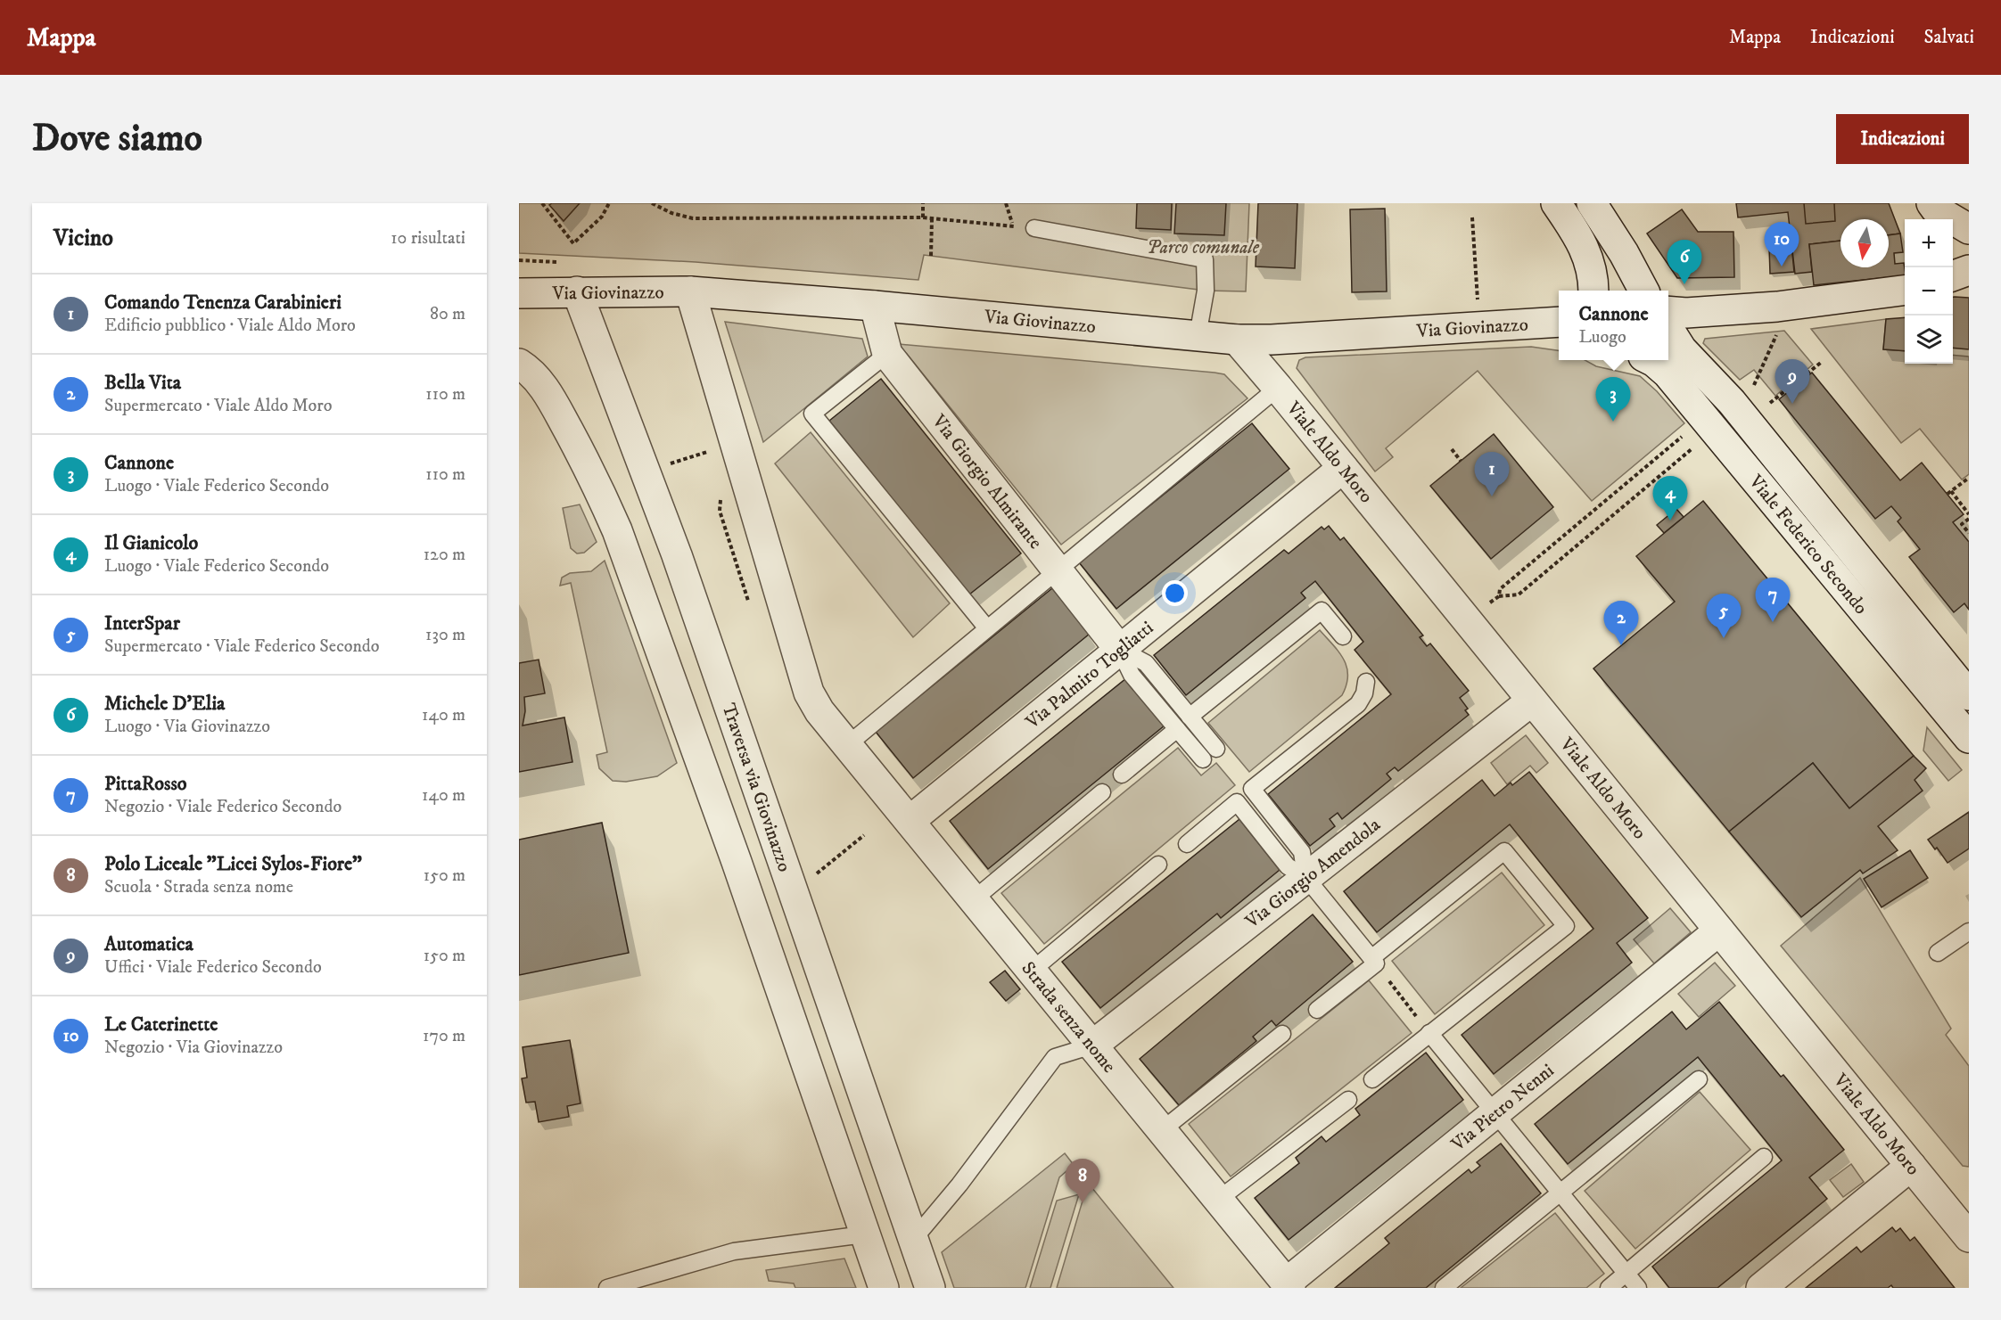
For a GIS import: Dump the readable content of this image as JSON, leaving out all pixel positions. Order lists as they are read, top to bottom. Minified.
{"streets":{"street":["Via Giovinazzo","Viale Aldo Moro","Via Giorgio Almirante","Viale Federico Secondo","Via Palmiro Togliatti","Traversa via Giovinazzo","Via Giorgio Amendola","Strada senza nome","Via Pietro Nenni"]},"crossings":[["Via Giovinazzo","Viale Aldo Moro"],["Via Giovinazzo","Via Giorgio Almirante"],["Via Giovinazzo","Traversa via Giovinazzo"],["Via Giovinazzo","Strada senza nome"],["Viale Aldo Moro","Via Palmiro Togliatti"],["Viale Aldo Moro","Via Giorgio Amendola"],["Viale Aldo Moro","Via Pietro Nenni"],["Via Giorgio Almirante","Via Palmiro Togliatti"],["Via Palmiro Togliatti","Strada senza nome"],["Via Giorgio Amendola","Strada senza nome"],["Strada senza nome","Via Pietro Nenni"]],"parks":["Parco comunale"],"north":"bottom","page":{"header":"Mappa","nav":["Mappa","Indicazioni","Salvati"],"buttons":"Indicazioni","title":"Dove siamo","heading":["Vicino","10 risultati"],"map_buttons":["+","−"],"pins":["10","6","9","3","1","4","7","5","2","8"],"list":[{"mark":"1","name":"Comando Tenenza Carabinieri","note":"Edificio pubblico · Viale Aldo Moro","value":"80 m"},{"mark":"2","name":"Bella Vita","note":"Supermercato · Viale Aldo Moro","value":"110 m"},{"mark":"3","name":"Cannone","note":"Luogo · Viale Federico Secondo","value":"110 m"},{"mark":"4","name":"Il Gianicolo","note":"Luogo · Viale Federico Secondo","value":"120 m"},{"mark":"5","name":"InterSpar","note":"Supermercato · Viale Federico Secondo","value":"130 m"},{"mark":"6","name":"Michele D'Elia","note":"Luogo · Via Giovinazzo","value":"140 m"},{"mark":"7","name":"PittaRosso","note":"Negozio · Viale Federico Secondo","value":"140 m"},{"mark":"8","name":"Polo Liceale \"Licei Sylos-Fiore\"","note":"Scuola · Strada senza nome","value":"150 m"},{"mark":"9","name":"Automatica","note":"Uffici · Viale Federico Secondo","value":"150 m"},{"mark":"10","name":"Le Caterinette","note":"Negozio · Via Giovinazzo","value":"170 m"}],"popup":["Cannone","Luogo"]}}
